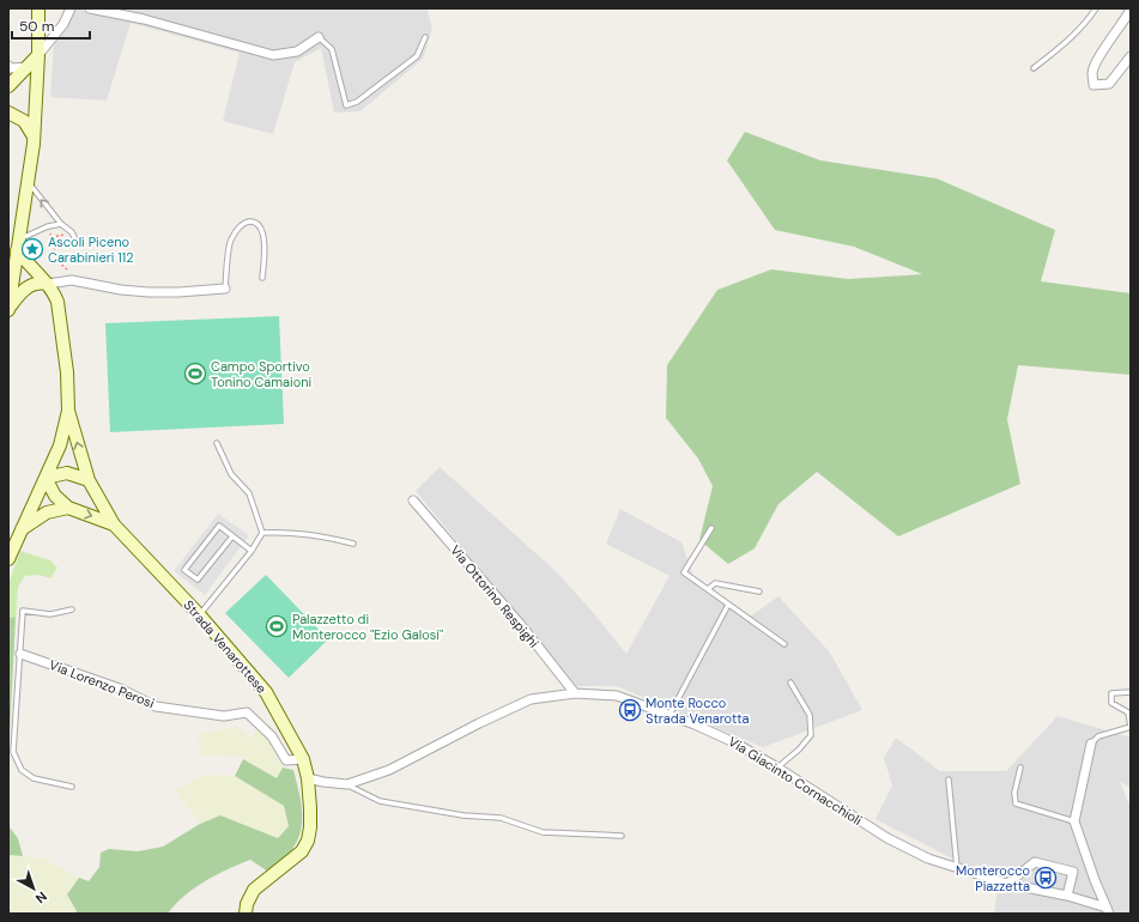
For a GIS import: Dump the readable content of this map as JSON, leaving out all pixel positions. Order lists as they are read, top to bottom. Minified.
{"streets":{"main road":["Strada Venarottese"],"street":["Via Ottorino Respighi","Via Lorenzo Perosi","Via Giacinto Cornacchioli"]},"crossings":[["Via Ottorino Respighi","Via Giacinto Cornacchioli"],["Strada Venarottese","Via Lorenzo Perosi"],["Strada Venarottese","Via Giacinto Cornacchioli"]],"places":{"place":["Ascoli Piceno Carabinieri 112"],"sports":["Campo Sportivo Tonino Camaioni","Palazzetto di Monterocco \"Ezio Galosi\""],"bus stop":["Monte Rocco Strada Venarotta","Monterocco Piazzetta"]},"scale_bar":"50 m","north":"bottom right"}
